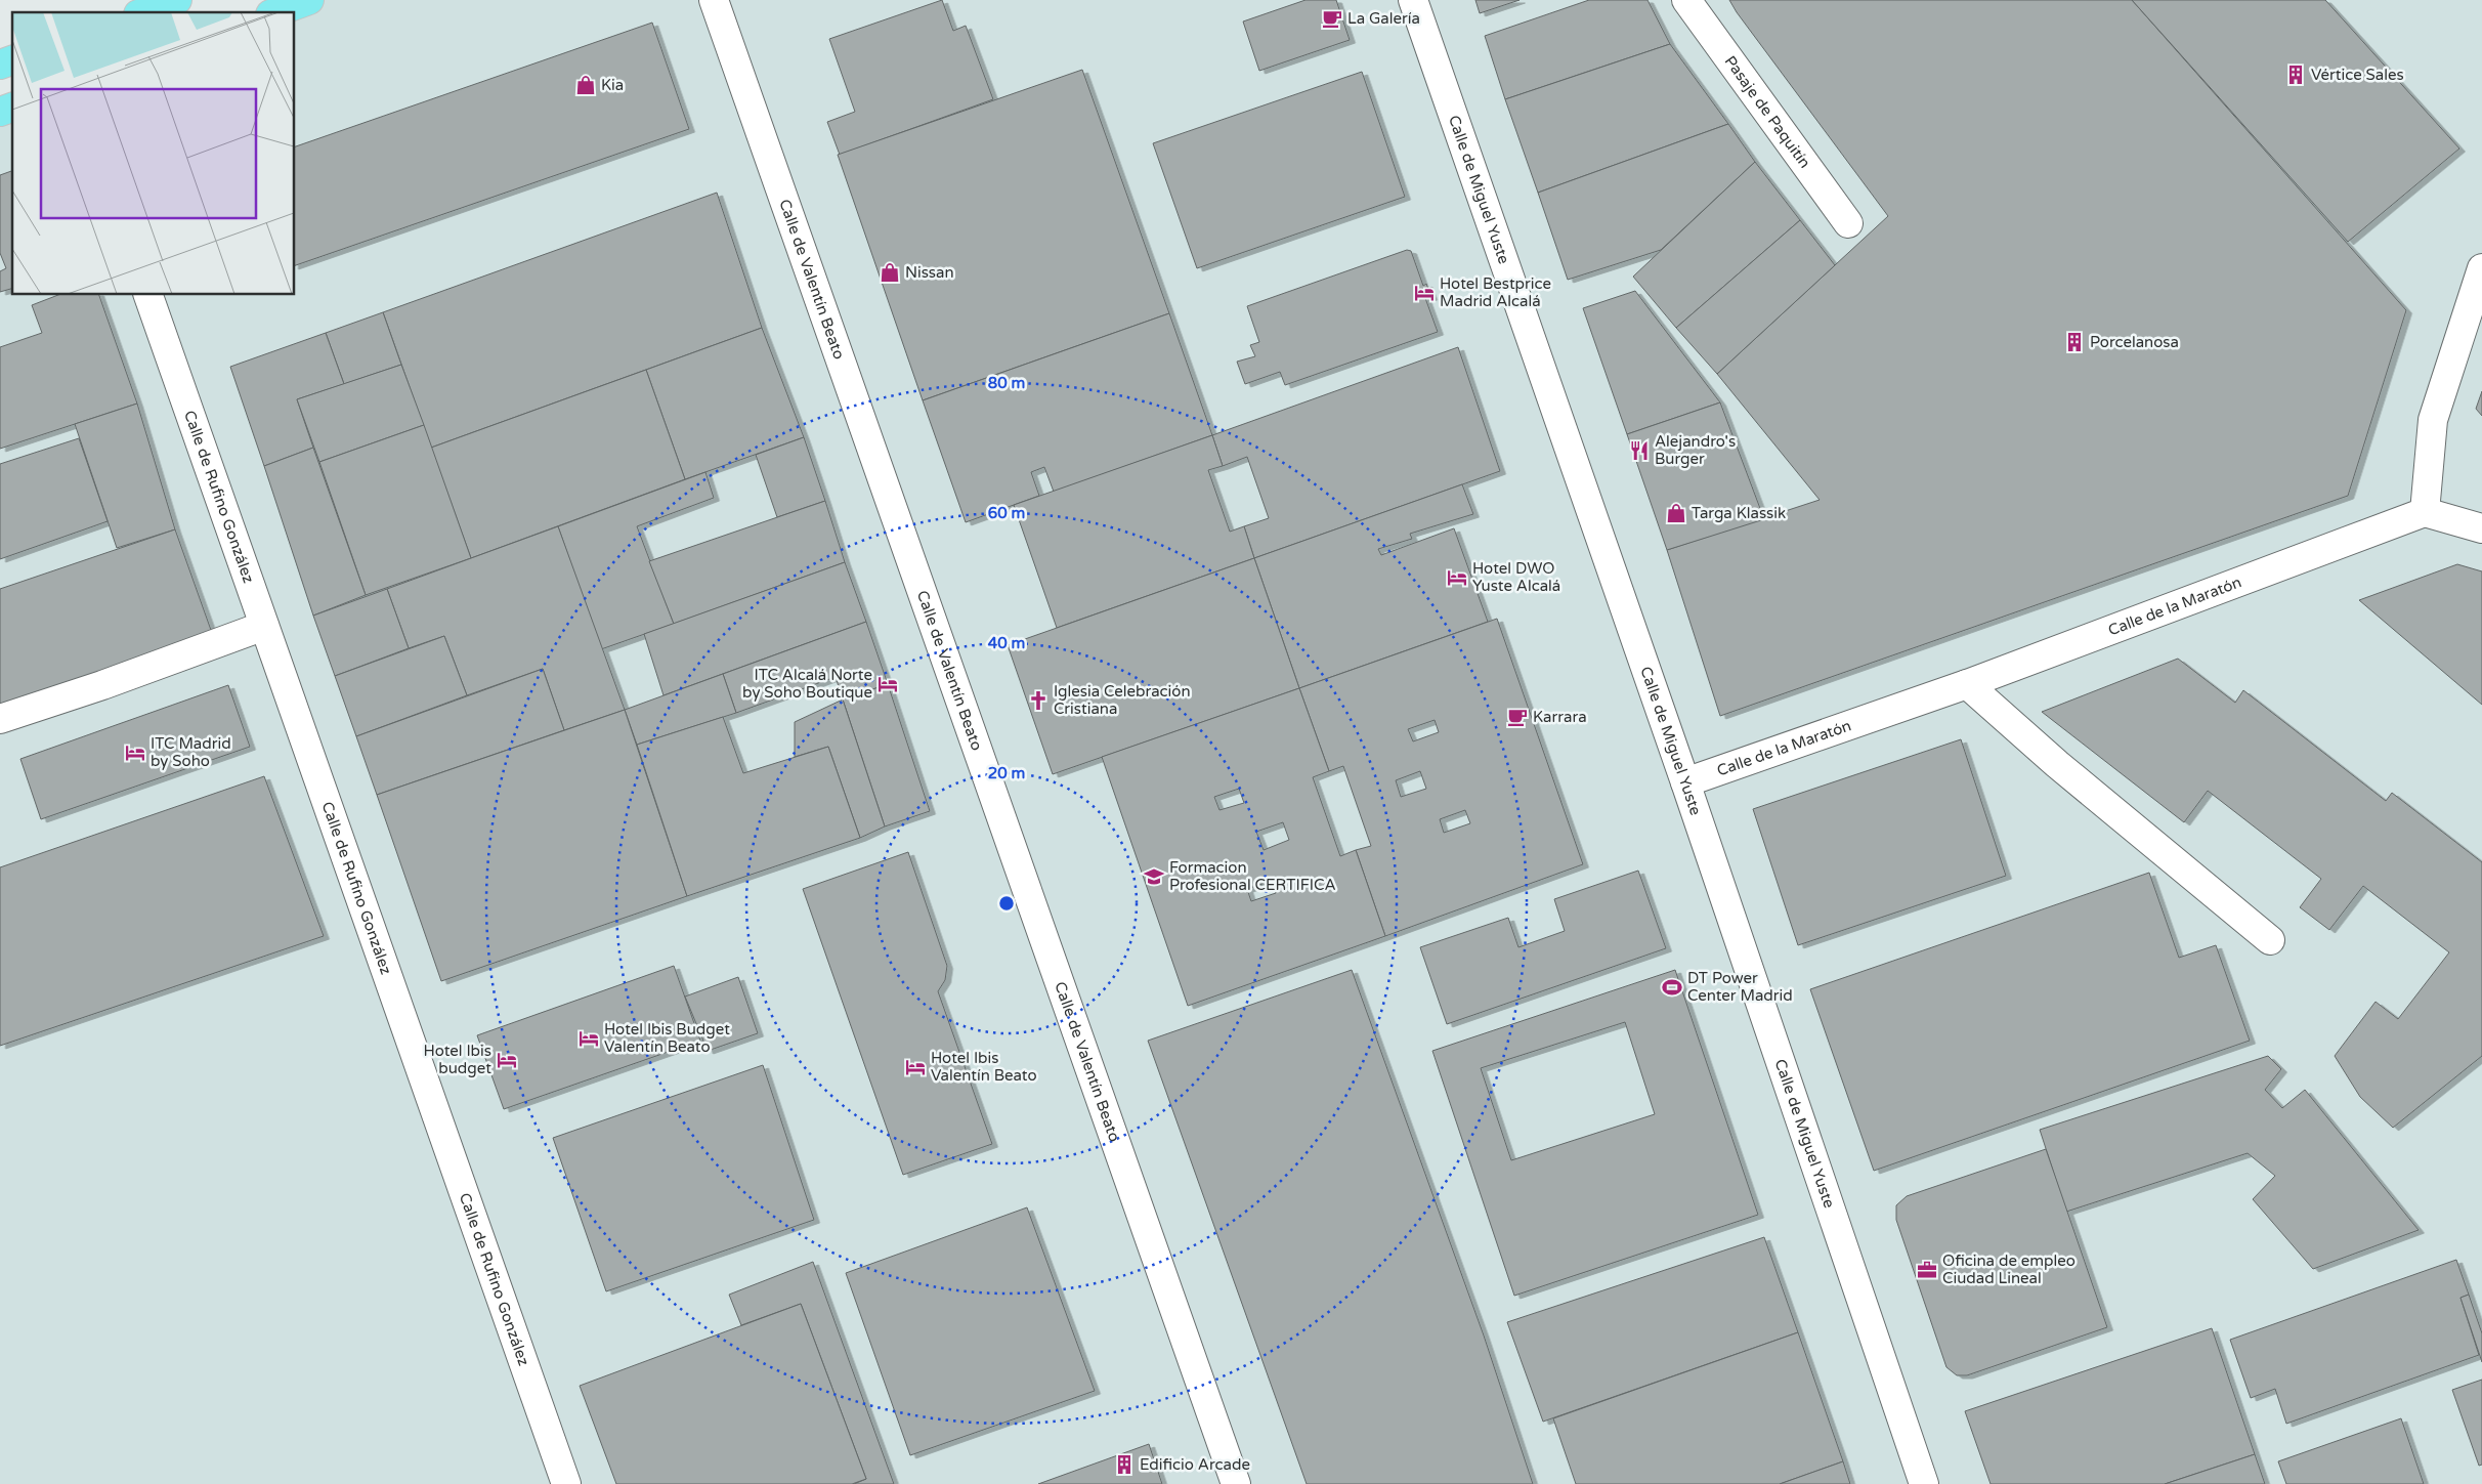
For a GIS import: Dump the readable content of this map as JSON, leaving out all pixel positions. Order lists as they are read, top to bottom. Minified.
{"streets":{"street":["Pasaje de Paquitín","Calle de Miguel Yuste","Calle de Valentín Beato","Calle de Rufino González","Calle de la Maratón"]},"crossings":[["Calle de Miguel Yuste","Calle de la Maratón"]],"places":{"cafe":["La Galería","Karrara"],"building":["Vértice Sales","Porcelanosa","Edificio Arcade"],"shop":["Kia","Nissan","Targa Klassik"],"hotel":["Hotel Bestprice Madrid Alcalá","Hotel DWO Yuste Alcalá","ITC Alcalá Norte by Soho Boutique","ITC Madrid by Soho","Hotel Ibis Budget Valentín Beato","Hotel Ibis budget","Hotel Ibis Valentín Beato"],"restaurant":["Alejandro's Burger"],"church":["Iglesia Celebración Cristiana"],"school or university":["Formacion Profesional CERTIFICA"],"sports":["DT Power Center Madrid"],"office":["Oficina de empleo Ciudad Lineal"]},"rings":["80 m","60 m","40 m","20 m"]}
